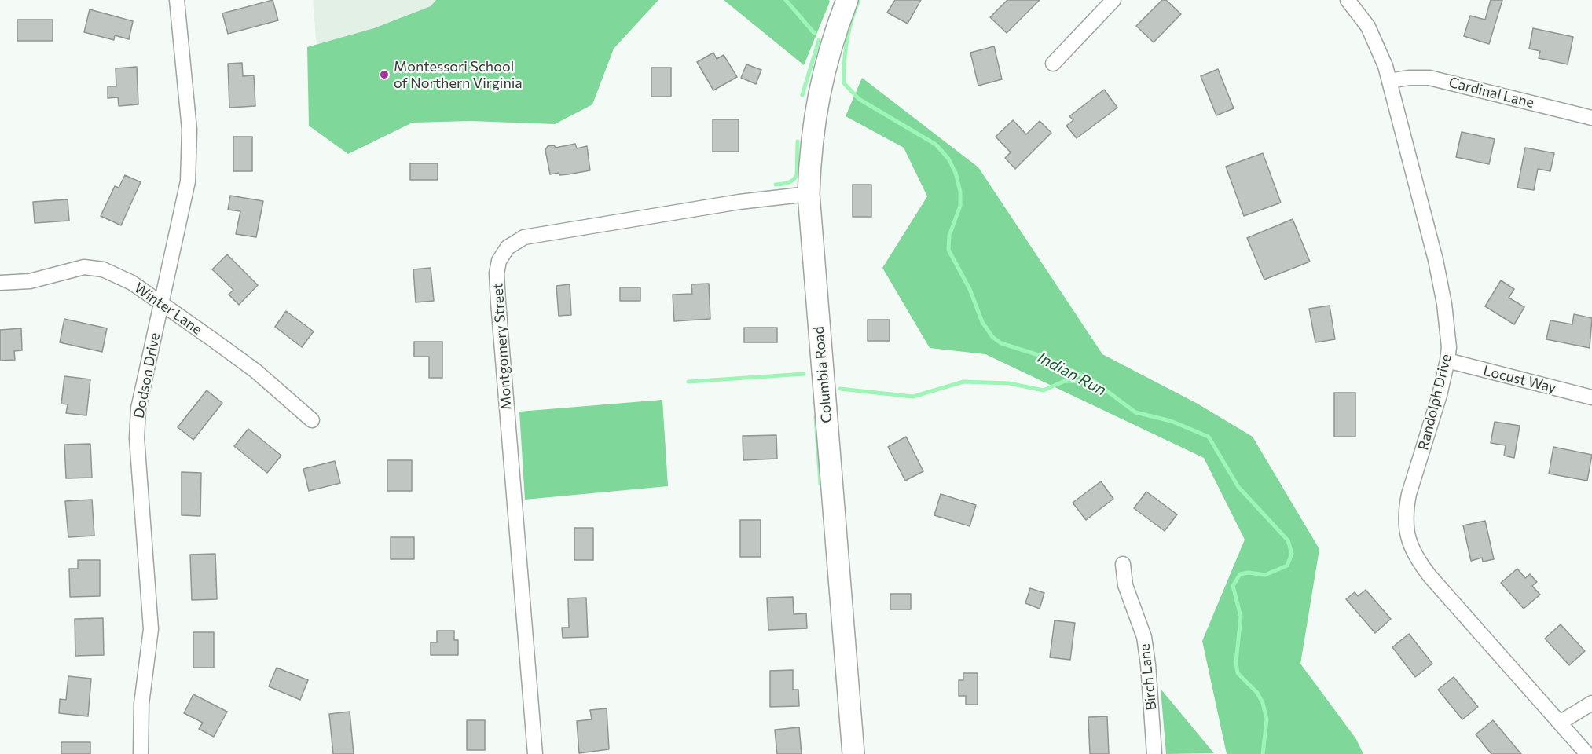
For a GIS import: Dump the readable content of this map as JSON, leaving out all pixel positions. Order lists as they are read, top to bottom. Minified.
{"streets":{"street":["Cardinal Lane","Winter Lane","Montgomery Street","Columbia Road","Dodson Drive","Locust Way","Randolph Drive","Birch Lane"]},"crossings":[["Cardinal Lane","Randolph Drive"],["Winter Lane","Dodson Drive"],["Montgomery Street","Columbia Road"],["Locust Way","Randolph Drive"]],"water":["Indian Run"],"places":["Montessori School of Northern Virginia"]}
